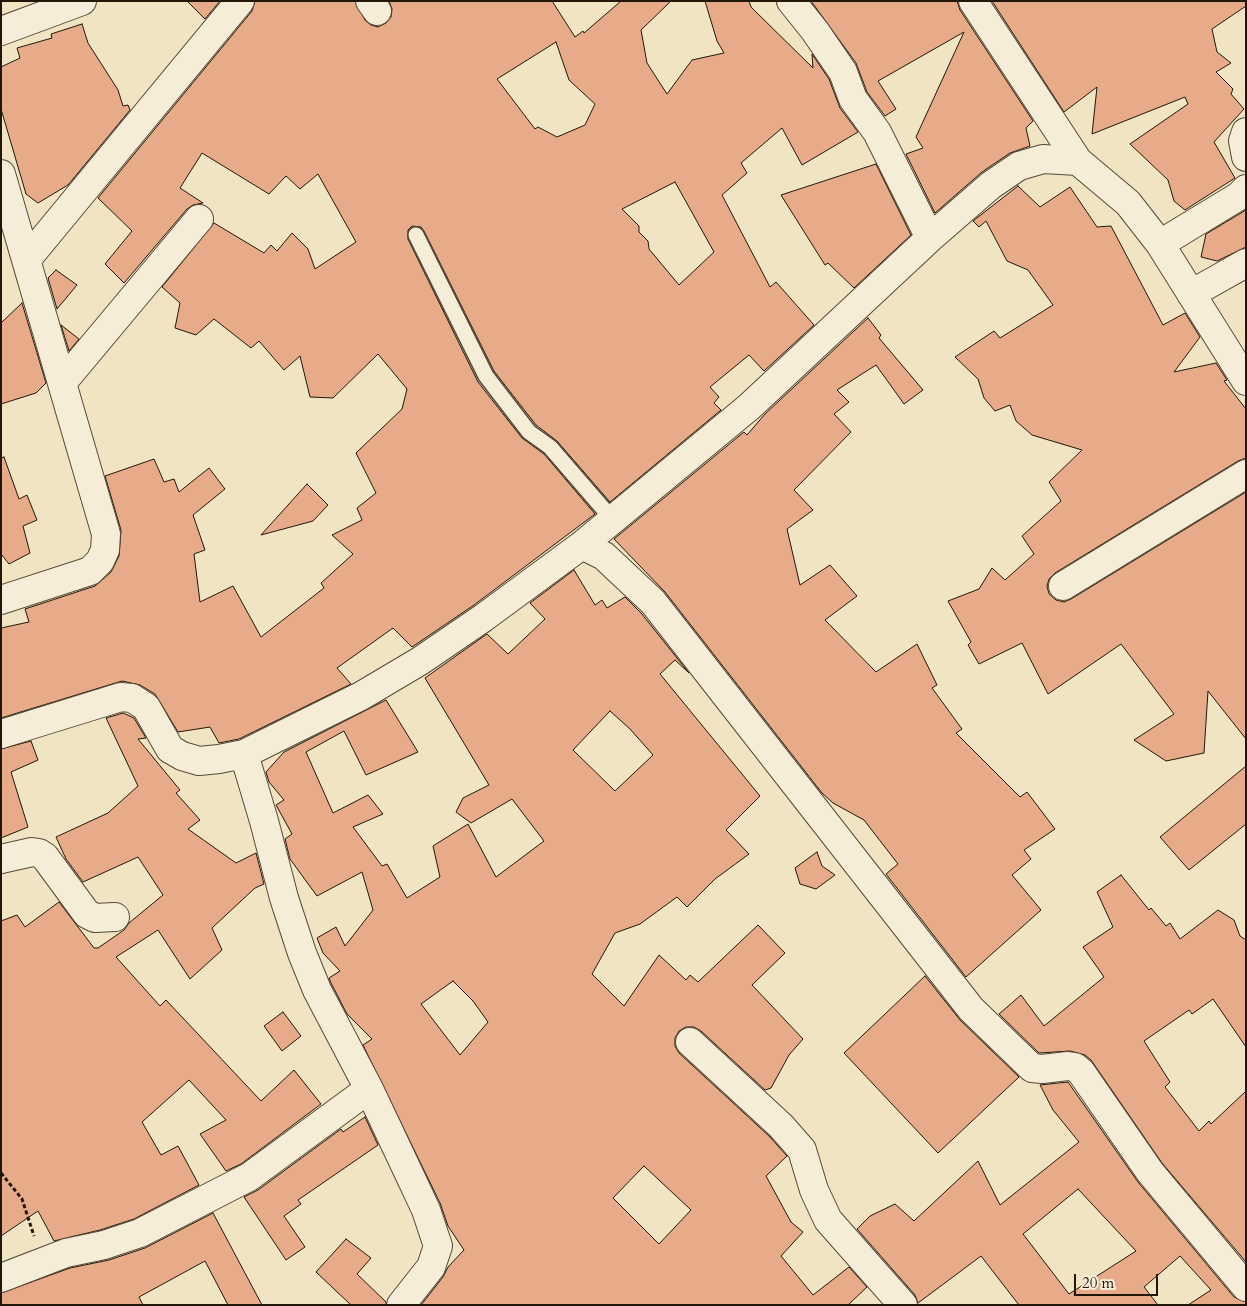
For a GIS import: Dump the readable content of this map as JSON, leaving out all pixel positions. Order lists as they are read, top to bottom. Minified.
{"scale_bar":"20 m"}
